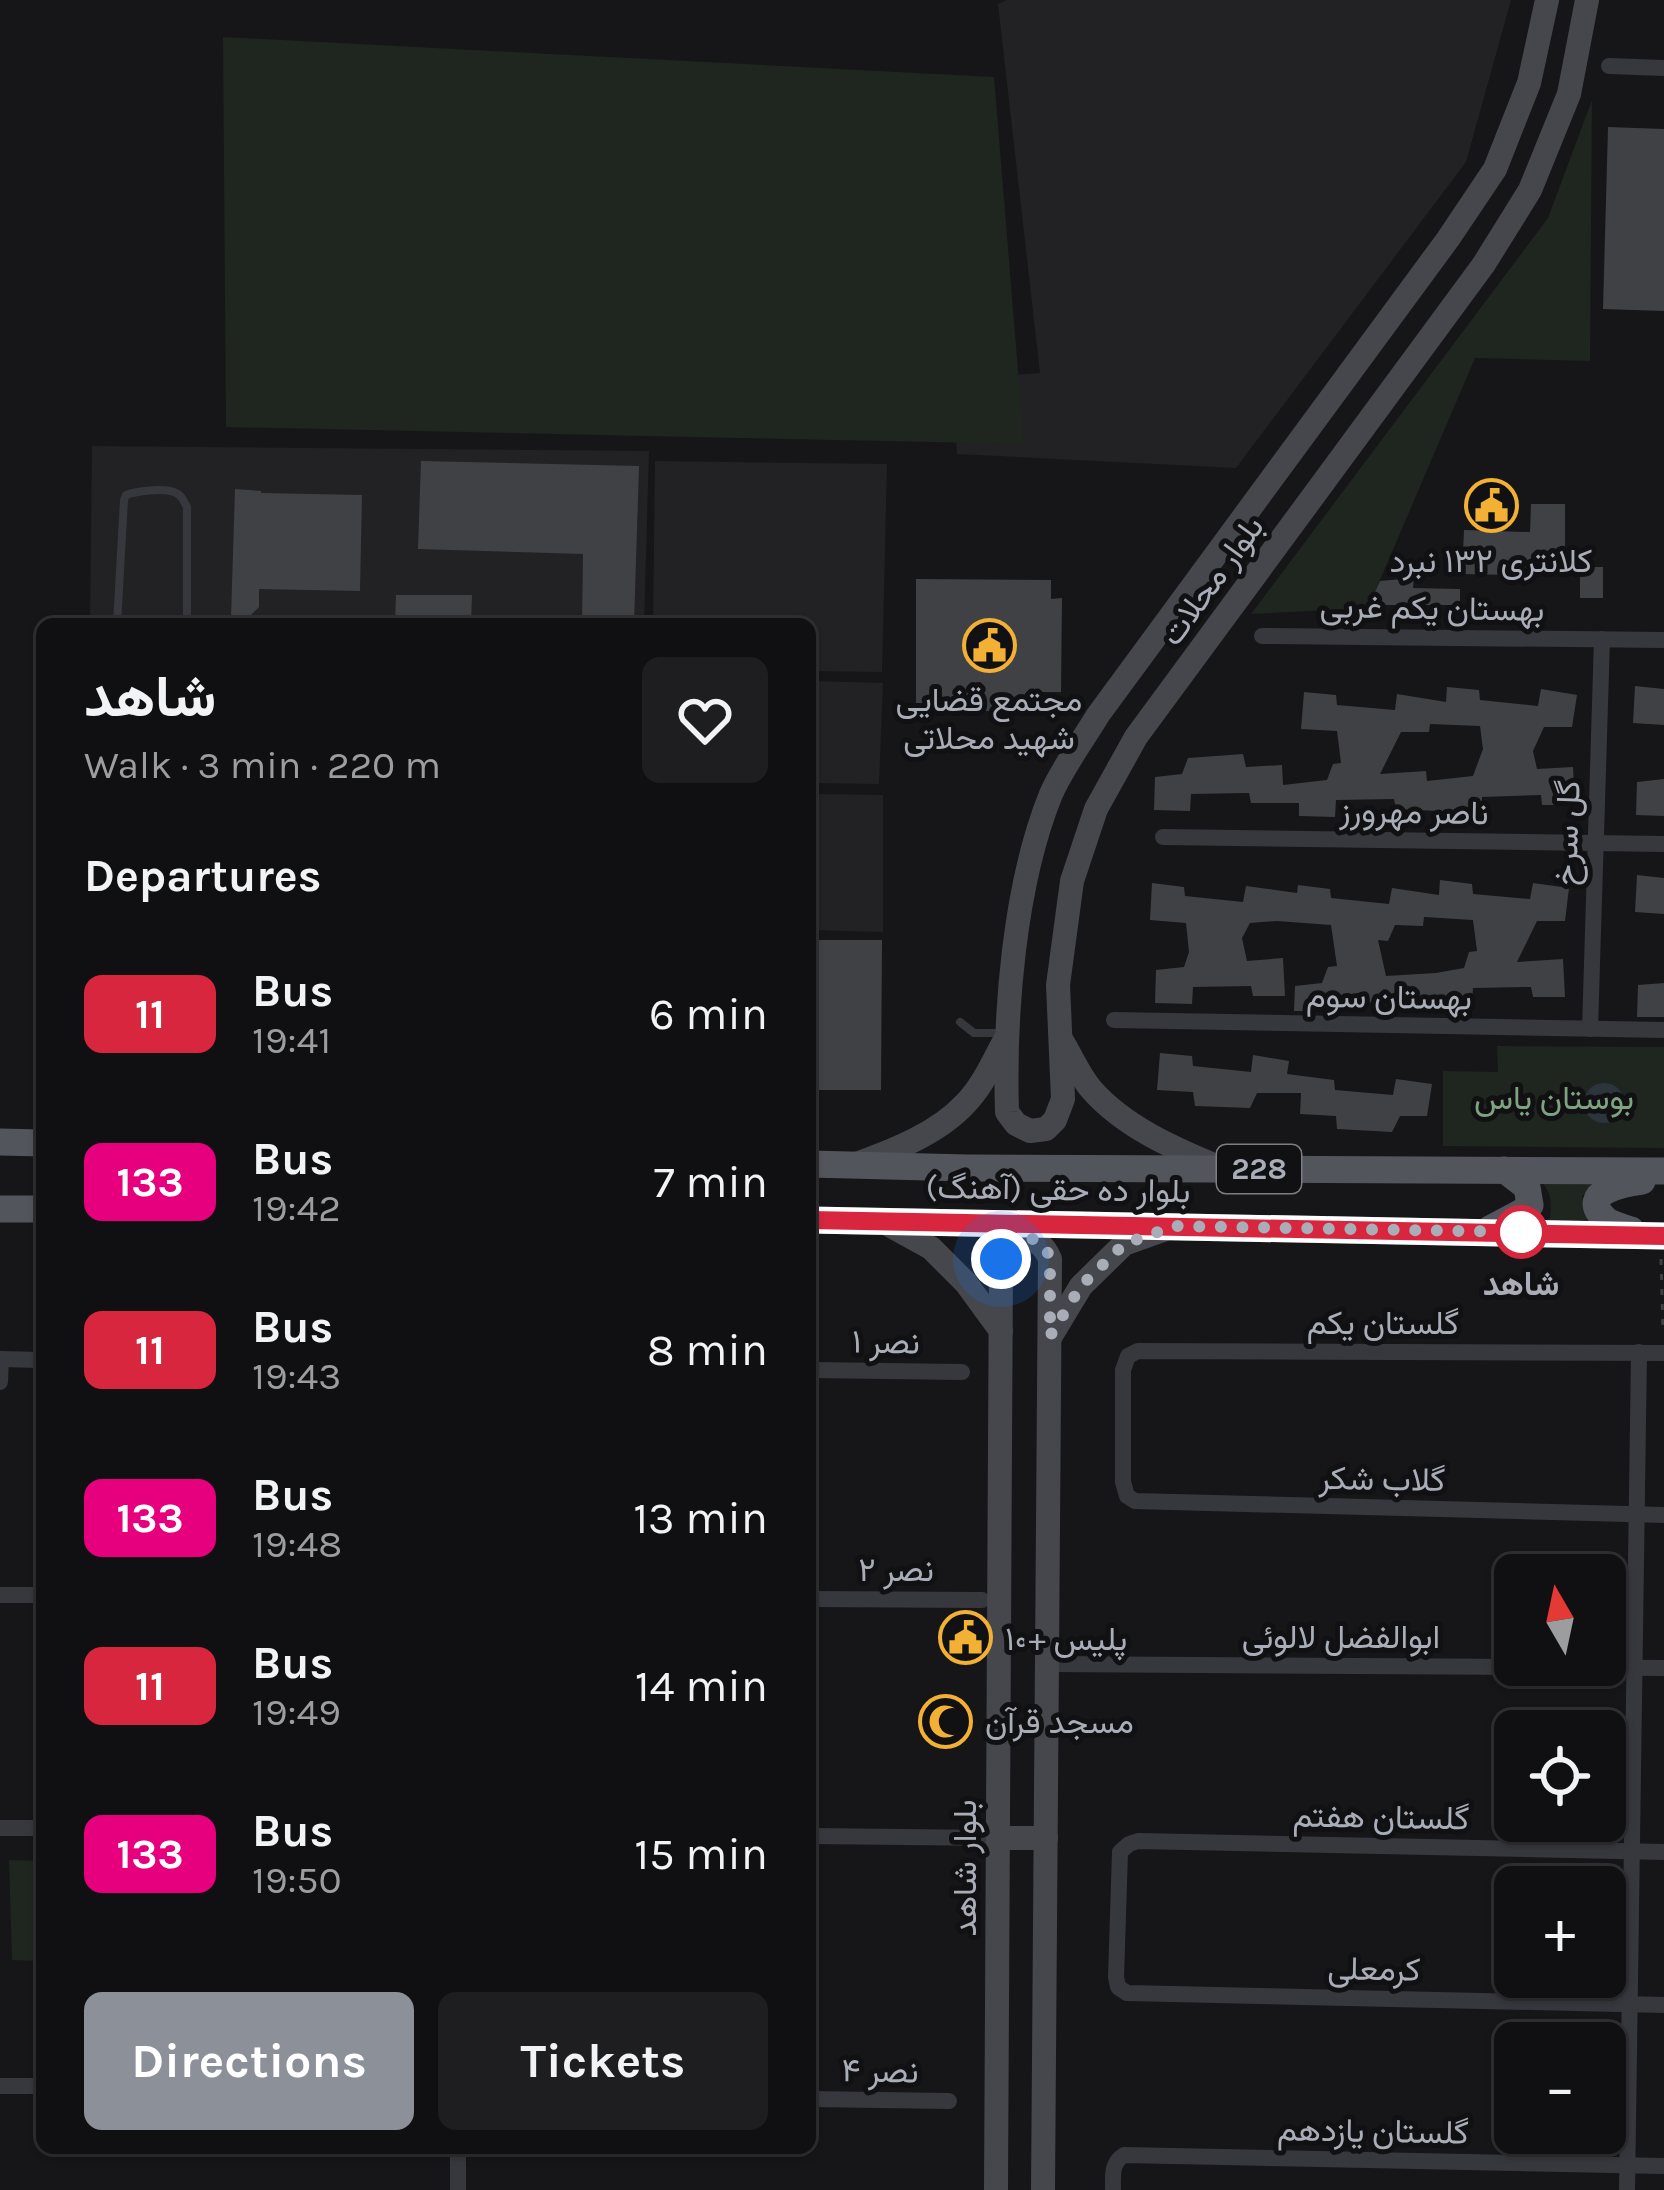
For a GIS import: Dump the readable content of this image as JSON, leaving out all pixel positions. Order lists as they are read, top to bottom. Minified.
{"streets":{"main road":["بلوار محلات","228","بلوار ده حقی (آهنگ)","بلوار شاهد"],"street":["بهستان یکم غربی","ناصر مهرورز","گل سرخ","بهستان سوم","گلستان یکم","نصر ۱","گلاب شکر","نصر ۲","ابوالفضل لالوئی","گلستان هفتم","کرمعلی","نصر ۴","گلستان یازدهم"]},"crossings":[["بلوار محلات","بلوار ده حقی (آهنگ)"],["بهستان یکم غربی","گل سرخ"],["ناصر مهرورز","گل سرخ"],["گل سرخ","بهستان سوم"],["گلستان یکم","گلاب شکر"],["گلستان هفتم","کرمعلی"]],"parks":["بوستان یاس"],"places":{"public building":["کلانتری ۱۳۲ نبرد","مجتمع قضایی شهید محلاتی","پلیس +۱۰"],"other":["شاهد"],"mosque":["مسجد قرآن"]},"lines":["bus line 11"],"north":"top","page":{"heading":[["شاهد","Walk · 3 min · 220 m"],"Departures"],"list":[{"mark":"11","name":"Bus","note":"19:41","value":"6 min"},{"mark":"133","name":"Bus","note":"19:42","value":"7 min"},{"mark":"11","name":"Bus","note":"19:43","value":"8 min"},{"mark":"133","name":"Bus","note":"19:48","value":"13 min"},{"mark":"11","name":"Bus","note":"19:49","value":"14 min"},{"mark":"133","name":"Bus","note":"19:50","value":"15 min"}],"map_buttons":["+","−"],"buttons":["Directions","Tickets"]}}
